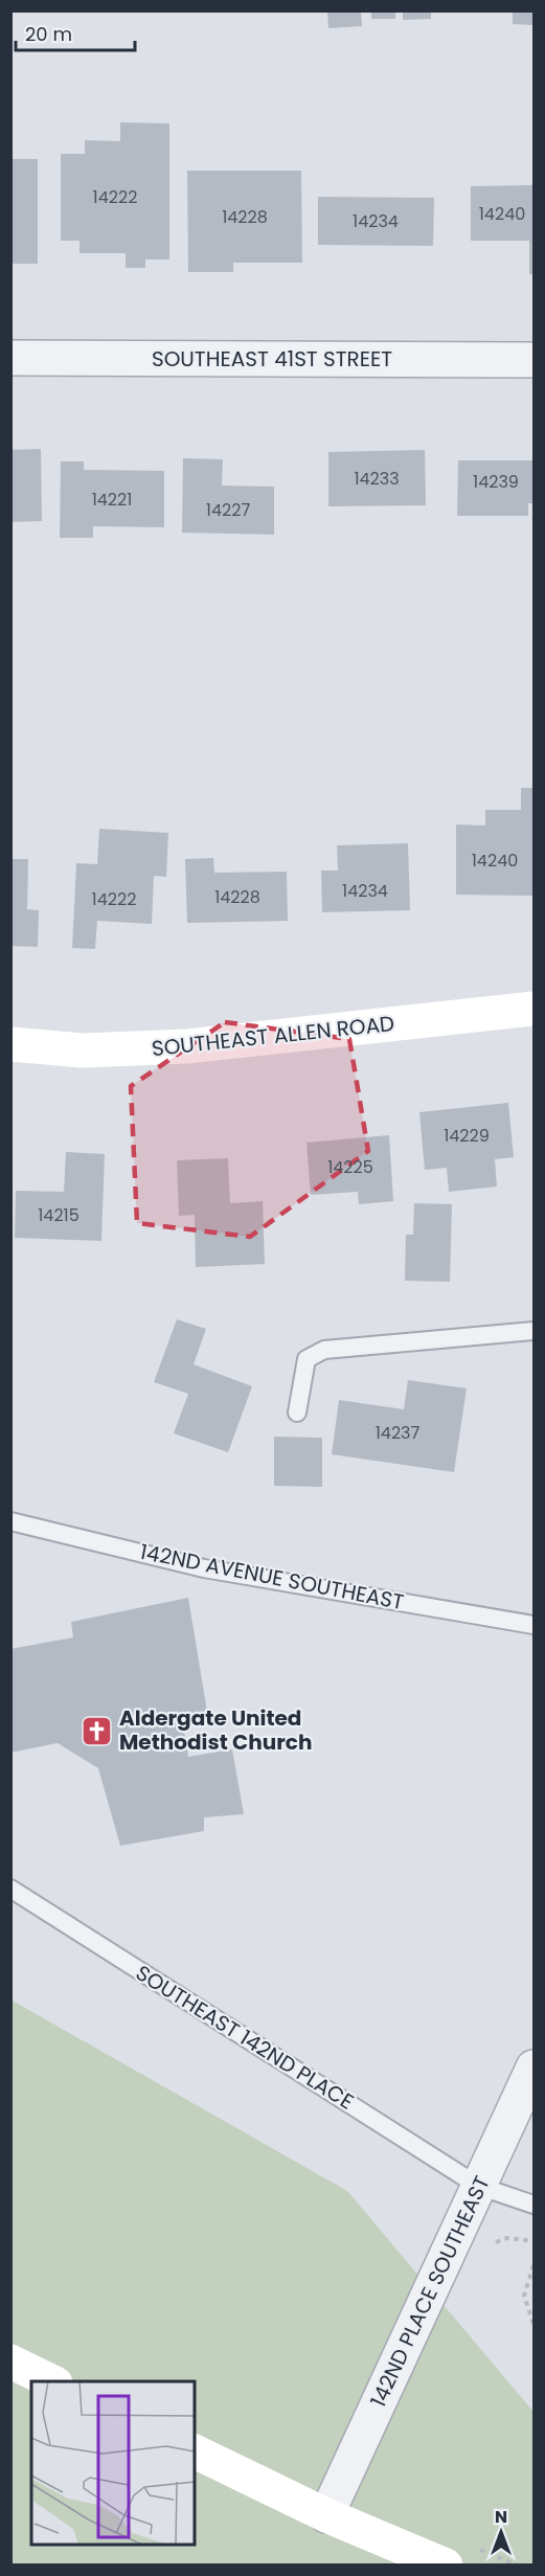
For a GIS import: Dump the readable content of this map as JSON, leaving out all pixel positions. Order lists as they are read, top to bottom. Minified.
{"streets":{"street":["SOUTHEAST 41ST STREET","SOUTHEAST ALLEN ROAD","142ND PLACE SOUTHEAST"],"lane":["142ND AVENUE SOUTHEAST","SOUTHEAST 142ND PLACE"]},"crossings":[["SOUTHEAST 142ND PLACE","142ND PLACE SOUTHEAST"]],"places":{"church":["Aldergate United Methodist Church"]},"house_numbers":["14222","14240","14228","14234","14233","14239","14221","14227","14240","14234","14228","14222","14229","14225","14215","14237"],"scale_bar":"20 m","north":"top"}
